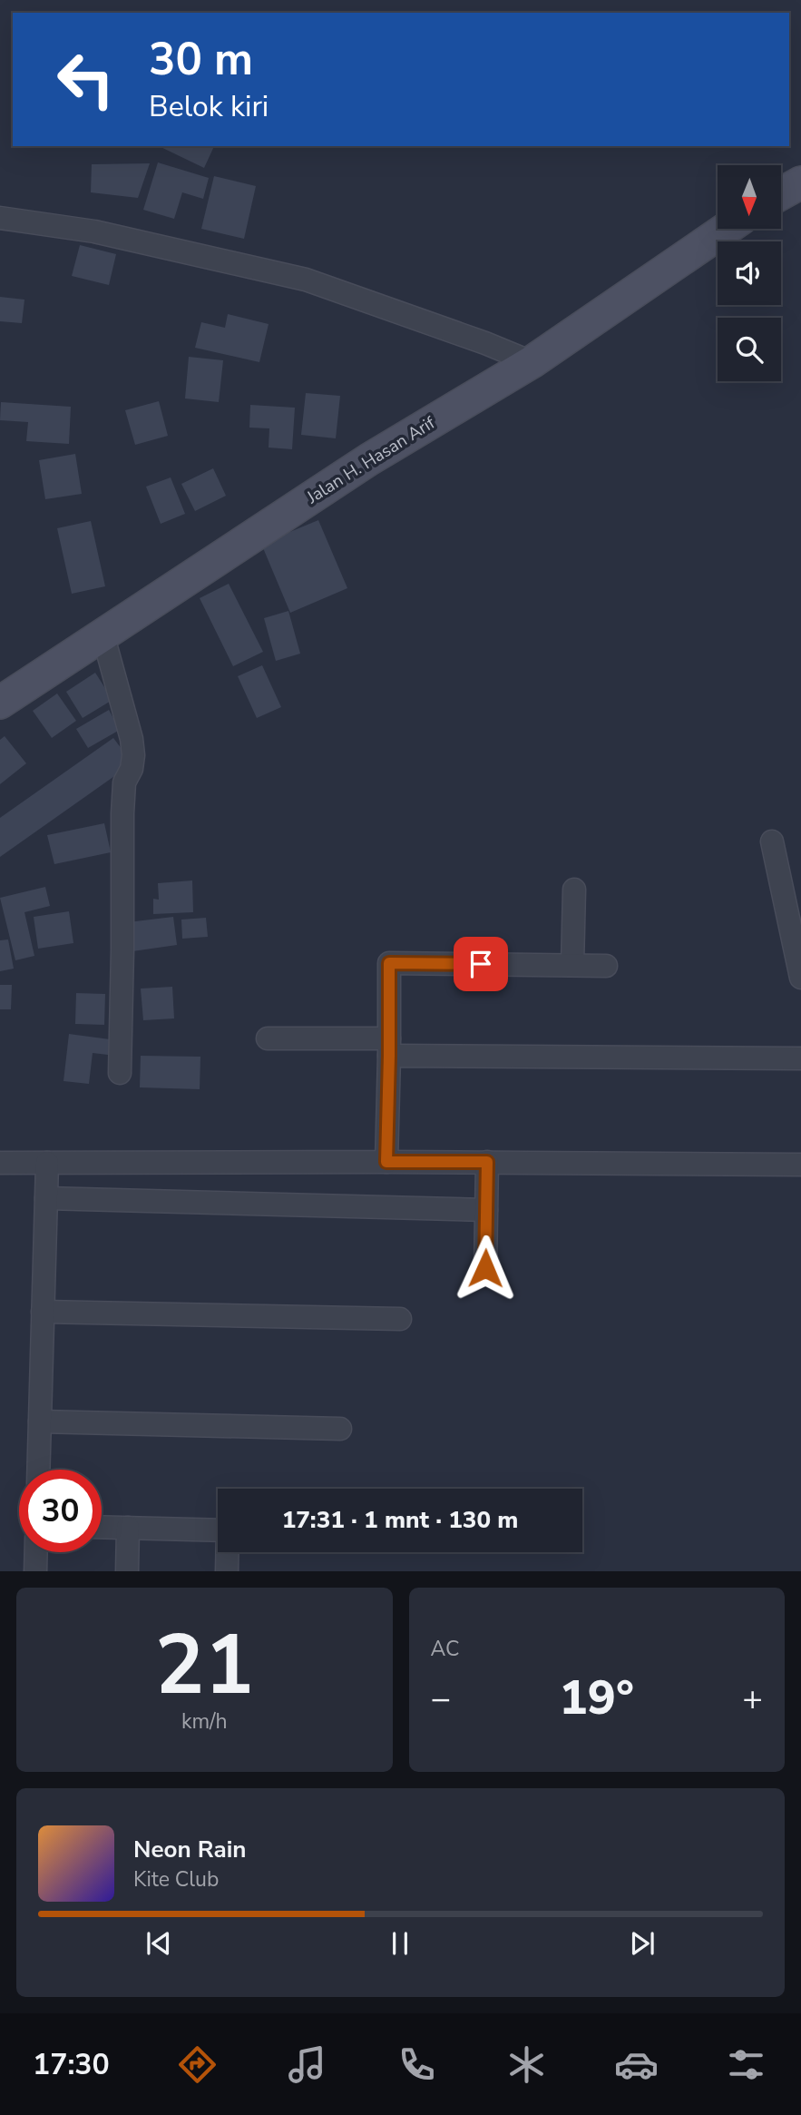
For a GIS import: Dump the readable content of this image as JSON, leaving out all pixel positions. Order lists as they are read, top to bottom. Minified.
{"streets":{"main road":["Jalan H. Hasan Arif"]},"north":"bottom","page":{"turn":["30 m","Belok kiri"],"limit":"30","trip":"17:31 · 1 mnt · 130 m","tile":[["21","km/h"],"AC"],"heat":["−","19°","+"],"song":["Neon Rain","Kite Club"],"tabs":"17:30"}}
